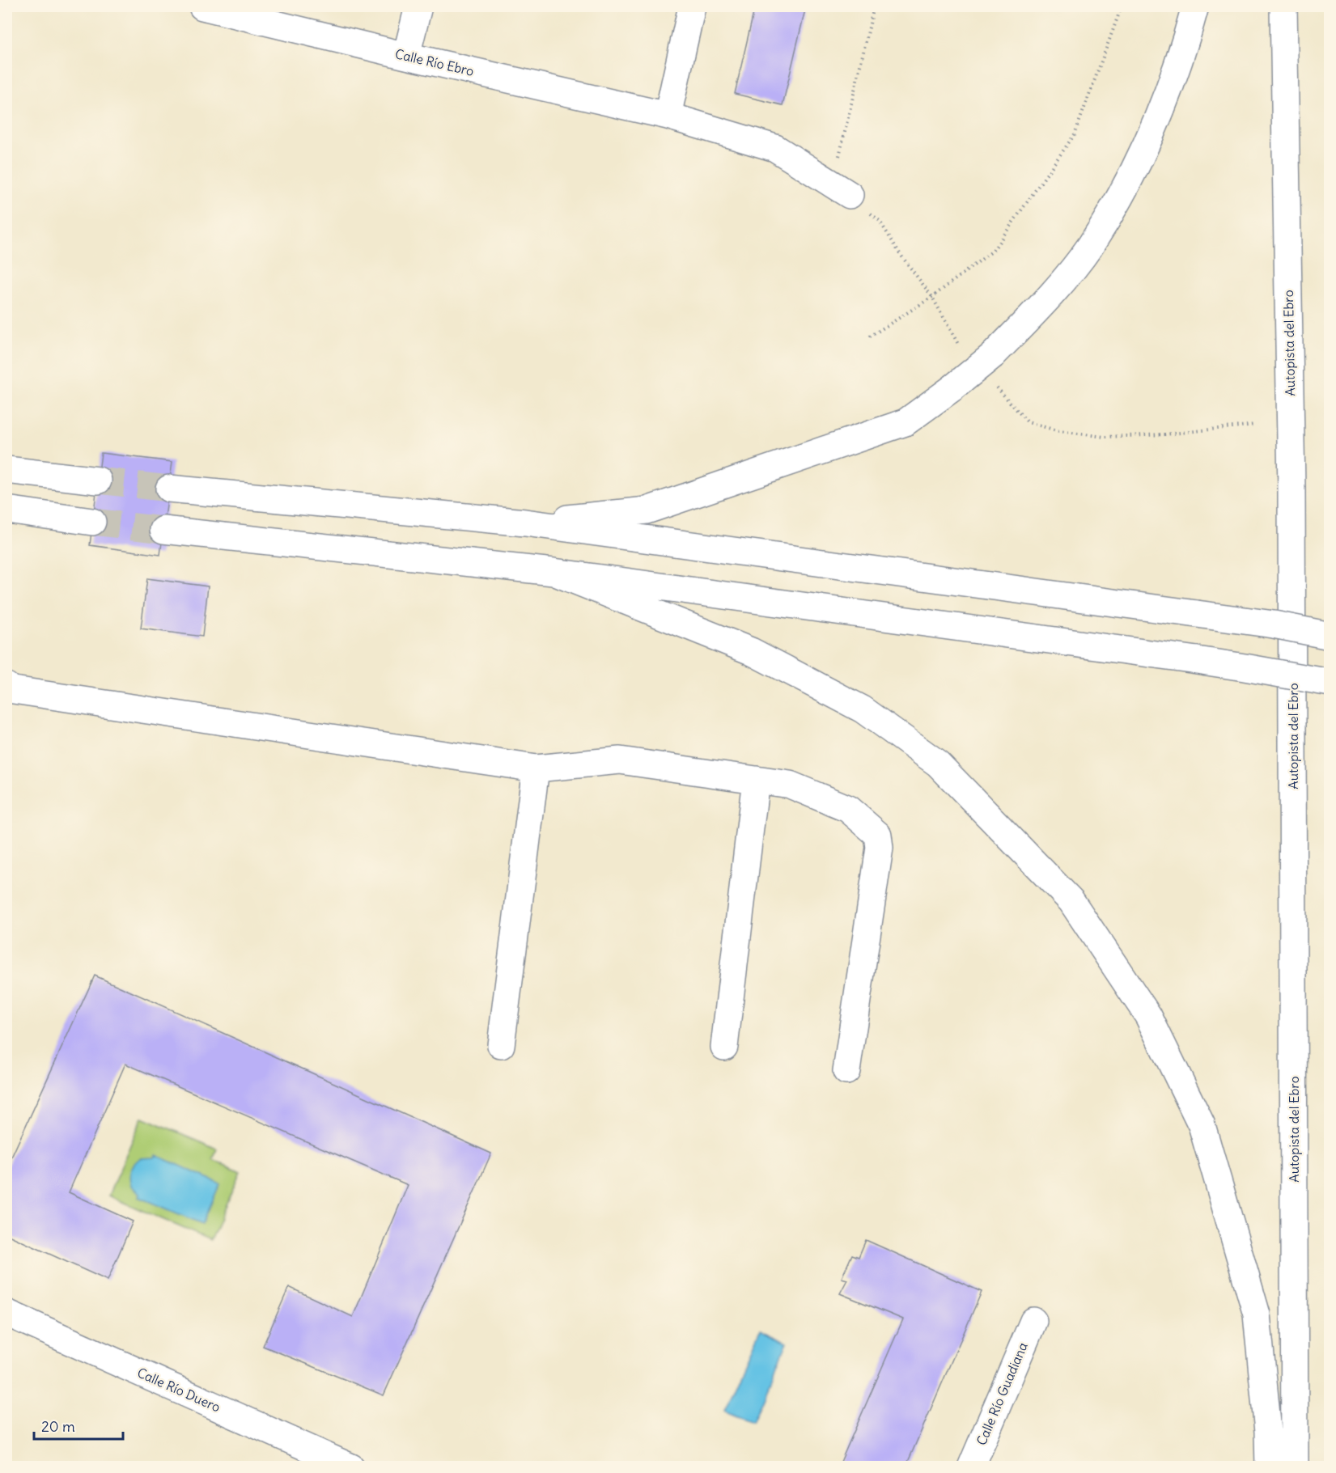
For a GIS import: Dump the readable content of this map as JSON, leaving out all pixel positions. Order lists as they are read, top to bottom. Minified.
{"streets":{"main road":["Calle Río Ebro","Autopista del Ebro","Calle Río Duero","Calle Río Guadiana"]},"scale_bar":"20 m"}
